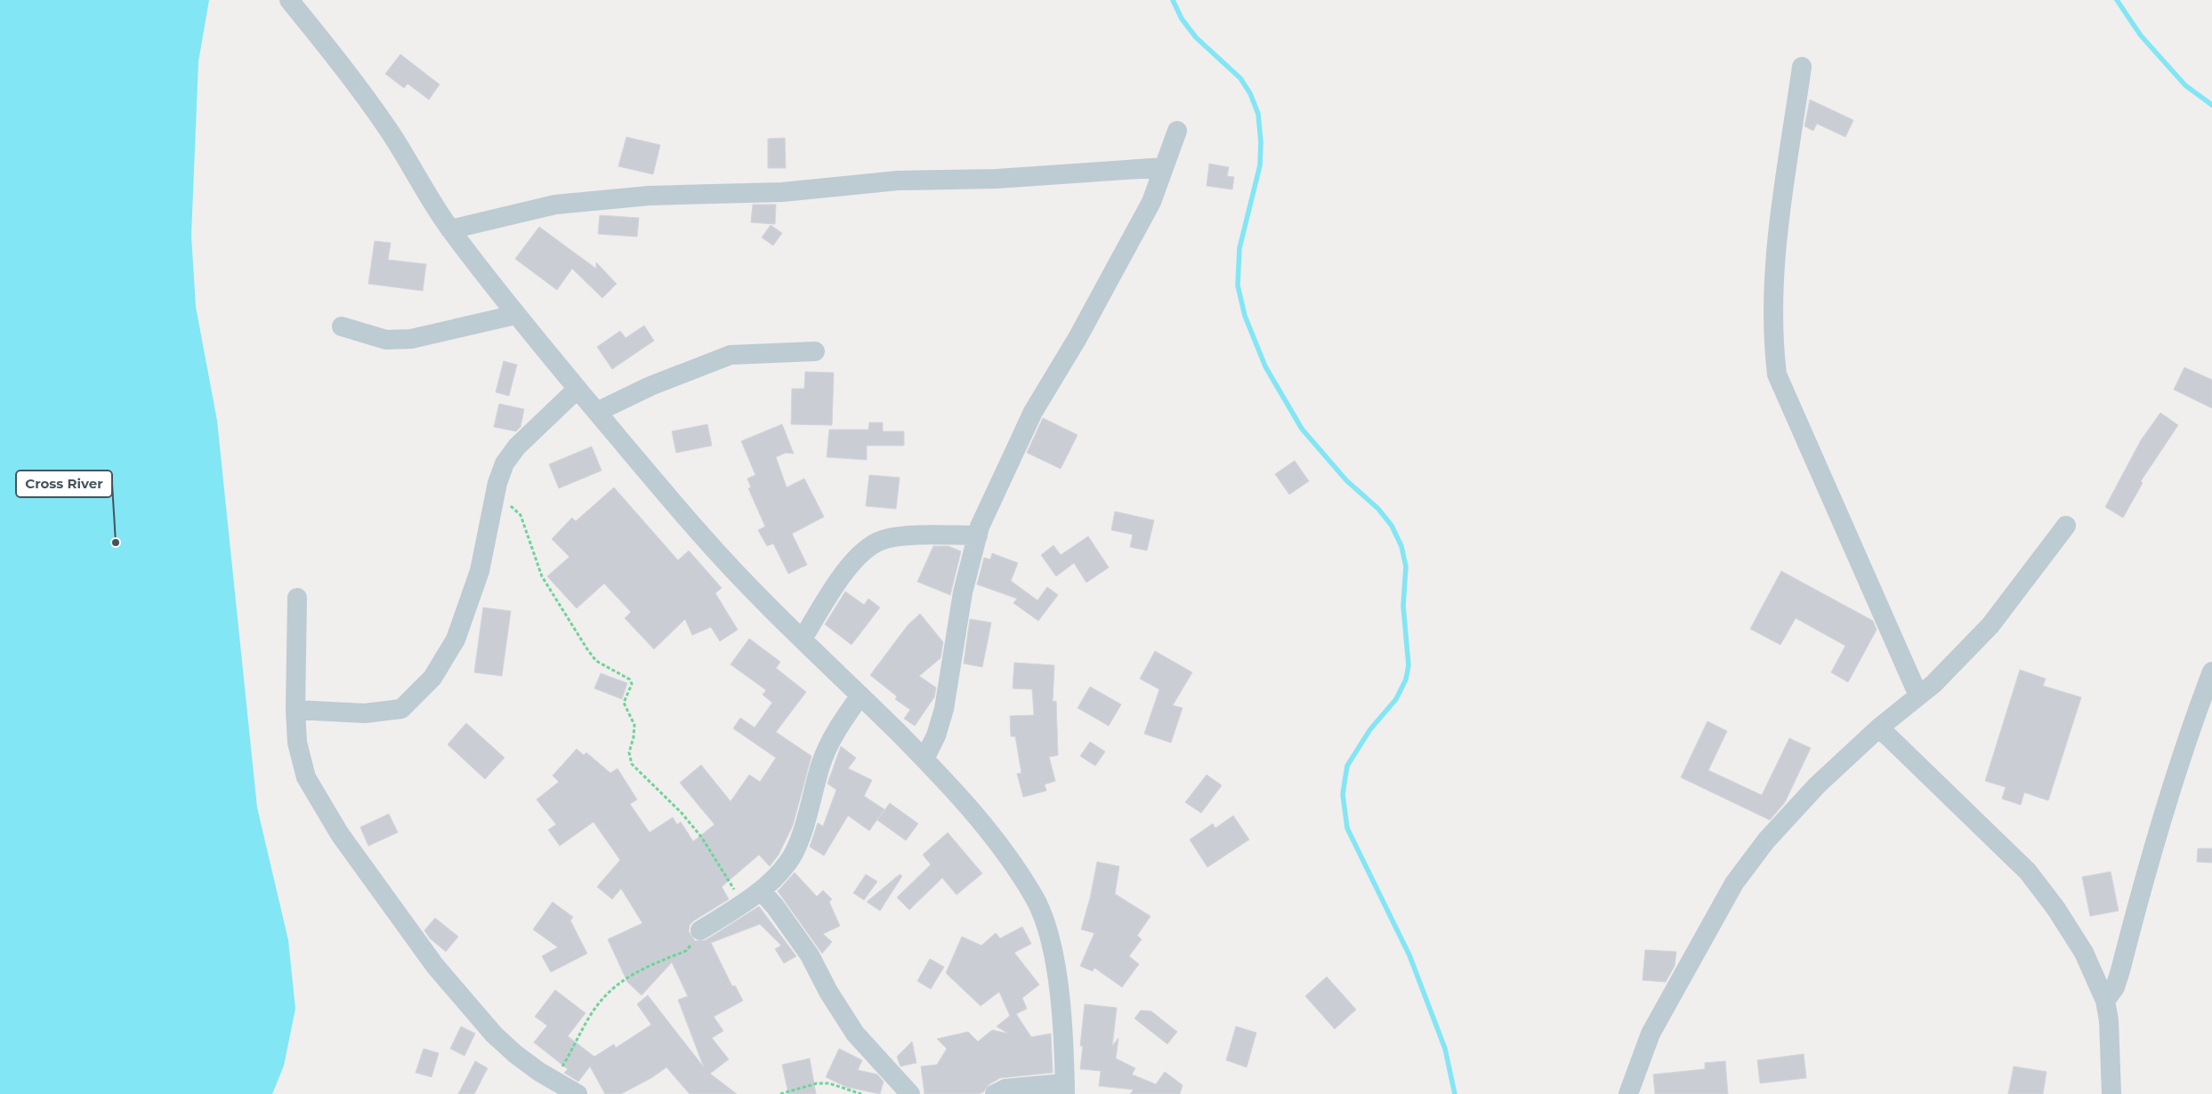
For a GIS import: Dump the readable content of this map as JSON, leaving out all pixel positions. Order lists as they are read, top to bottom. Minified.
{"places":["Cross River"]}
